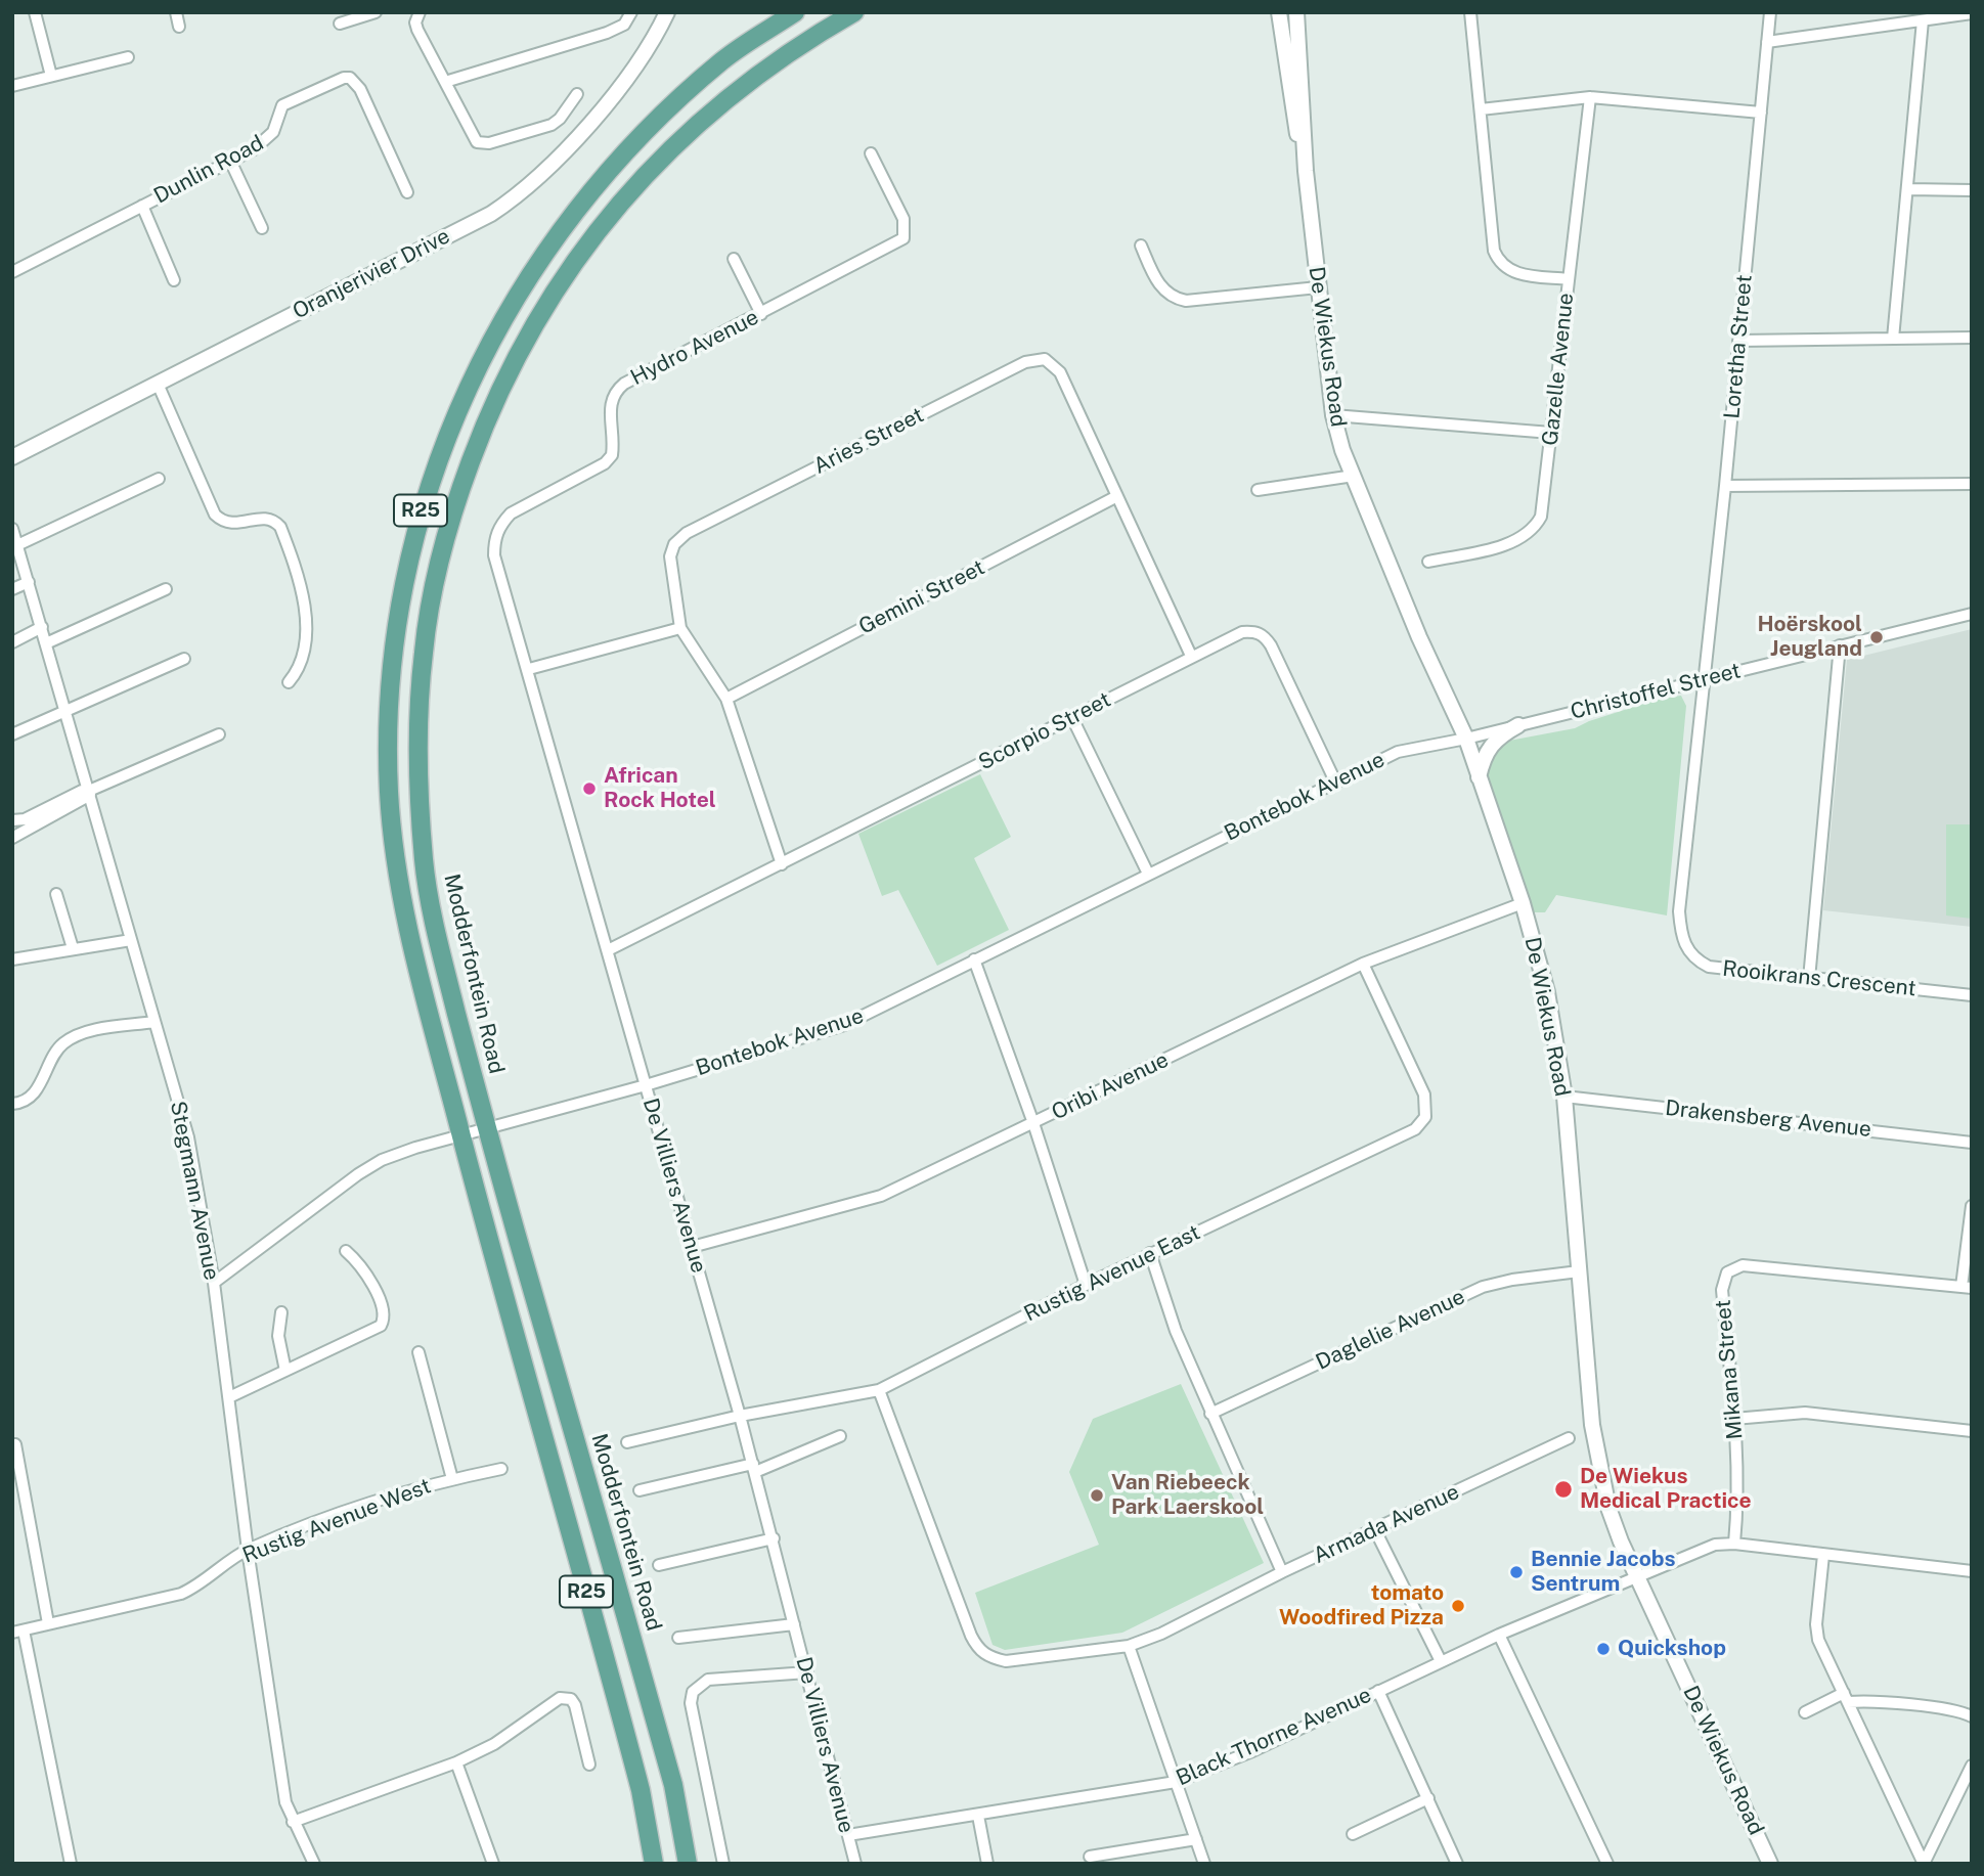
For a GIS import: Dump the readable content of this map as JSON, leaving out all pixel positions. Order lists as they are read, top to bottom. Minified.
{"streets":{"main road":["R25","Modderfontein Road"],"street":["Dunlin Road","Oranjerivier Drive","De Wiekus Road","Loretha Street","Hydro Avenue","Gazelle Avenue","Aries Street","Gemini Street","Christoffel Street","Scorpio Street","Bontebok Avenue","Rooikrans Crescent","Oribi Avenue","Drakensberg Avenue","De Villiers Avenue","Stegmann Avenue","Rustig Avenue East","Daglelie Avenue","Mikana Street","Rustig Avenue West","Armada Avenue","Black Thorne Avenue"]},"crossings":[["De Wiekus Road","Christoffel Street"],["De Wiekus Road","Bontebok Avenue"],["De Wiekus Road","Oribi Avenue"],["De Wiekus Road","Drakensberg Avenue"],["De Wiekus Road","Daglelie Avenue"],["De Wiekus Road","Black Thorne Avenue"],["Loretha Street","Christoffel Street"],["Loretha Street","Rooikrans Crescent"],["Hydro Avenue","De Villiers Avenue"],["Aries Street","Gemini Street"],["R25","Bontebok Avenue"],["Christoffel Street","Bontebok Avenue"],["Christoffel Street","Rooikrans Crescent"],["Scorpio Street","Bontebok Avenue"],["Scorpio Street","De Villiers Avenue"],["Bontebok Avenue","Modderfontein Road"],["Bontebok Avenue","De Villiers Avenue"],["Bontebok Avenue","Stegmann Avenue"],["Oribi Avenue","De Villiers Avenue"],["Oribi Avenue","Rustig Avenue East"],["De Villiers Avenue","Rustig Avenue East"],["De Villiers Avenue","Black Thorne Avenue"],["Stegmann Avenue","Rustig Avenue West"],["Rustig Avenue East","Armada Avenue"],["Mikana Street","Black Thorne Avenue"]],"places":["Hoërskool Jeugland","African Rock Hotel","De Wiekus Medical Practice","Van Riebeeck Park Laerskool","Bennie Jacobs Sentrum","tomato Woodfired Pizza","Quickshop"]}
